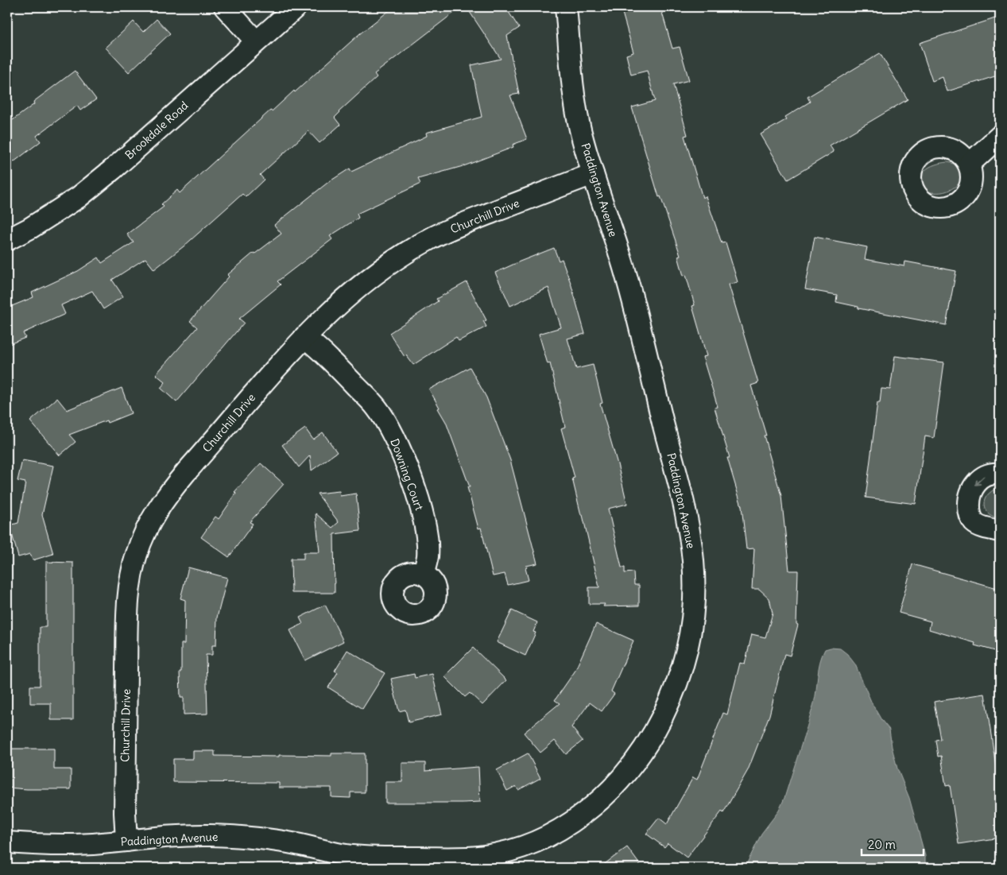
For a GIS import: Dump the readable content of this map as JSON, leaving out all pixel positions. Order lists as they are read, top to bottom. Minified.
{"streets":{"street":["Brookdale Road","Paddington Avenue","Churchill Drive","Downing Court"]},"crossings":[["Paddington Avenue","Churchill Drive"],["Churchill Drive","Downing Court"]],"scale_bar":"20 m"}
